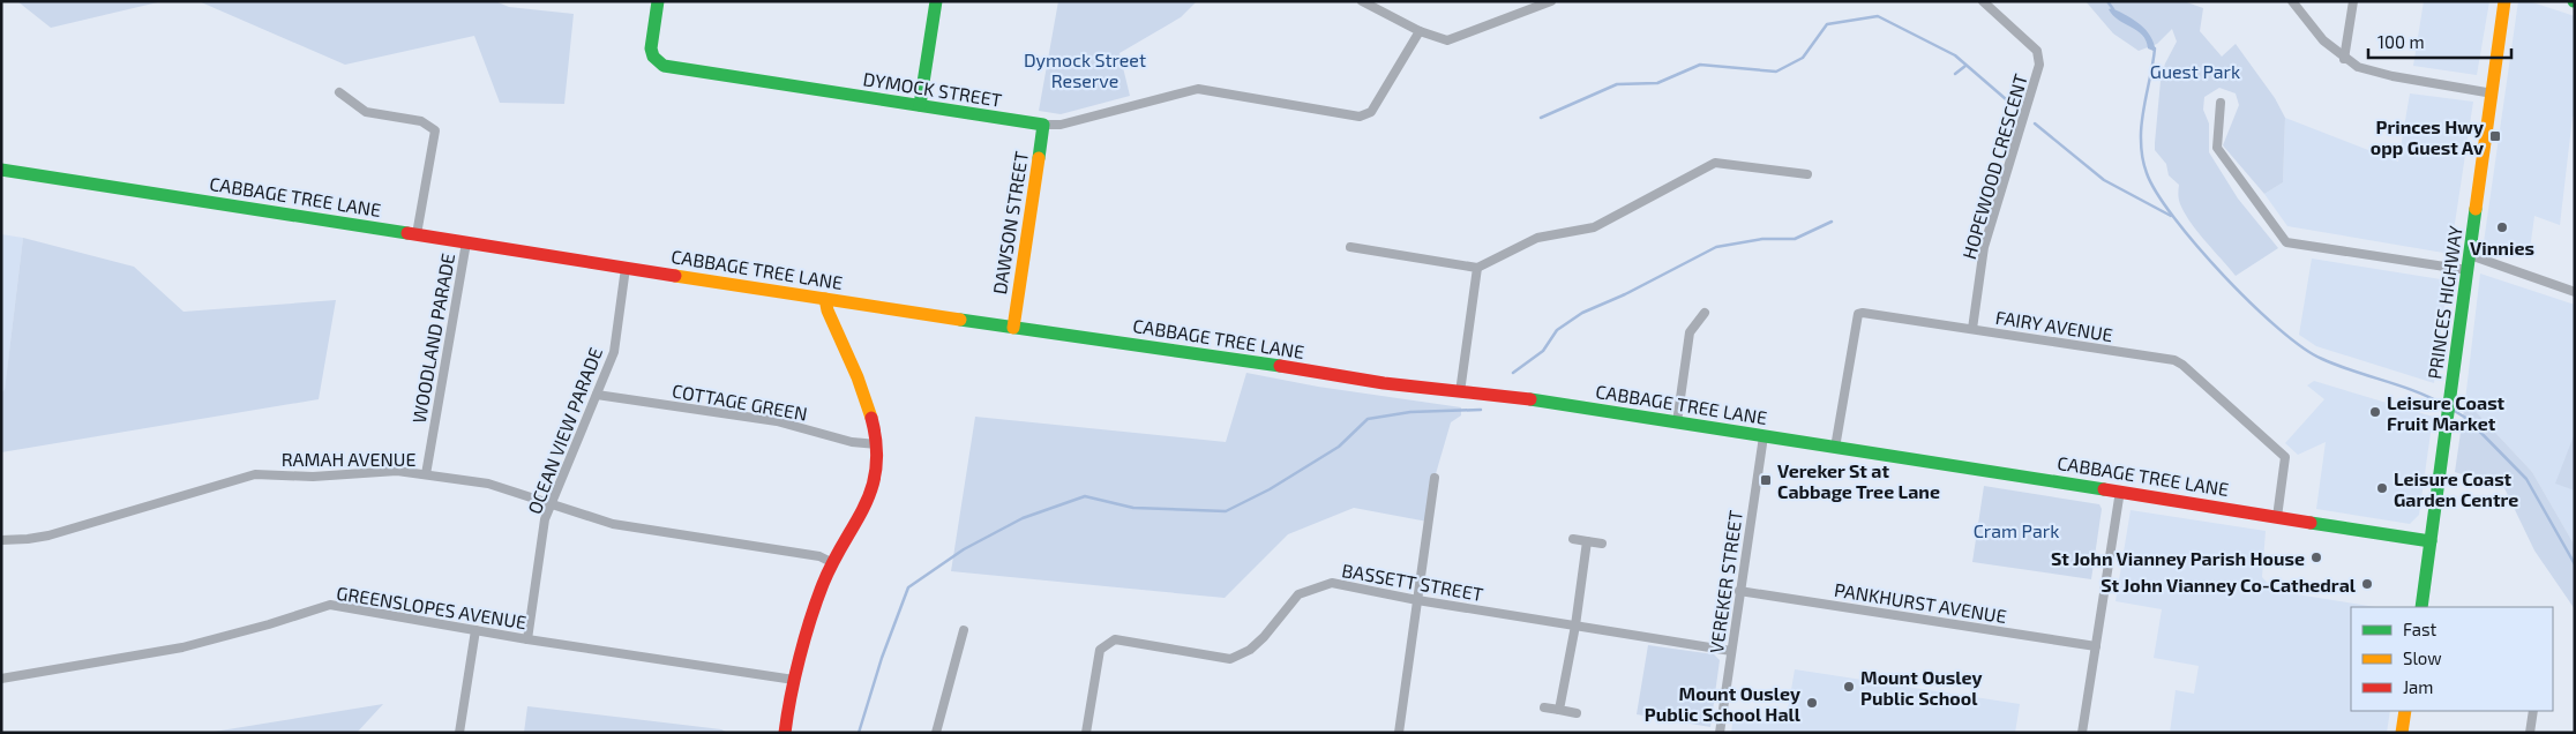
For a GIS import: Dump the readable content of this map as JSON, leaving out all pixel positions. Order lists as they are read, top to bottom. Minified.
{"streets":{"main road":["DYMOCK STREET","CABBAGE TREE LANE","DAWSON STREET","PRINCES HIGHWAY"],"street":["HOPEWOOD CRESCENT","FAIRY AVENUE","WOODLAND PARADE","COTTAGE GREEN","OCEAN VIEW PARADE","RAMAH AVENUE","BASSETT STREET","VEREKER STREET","PANKHURST AVENUE","GREENSLOPES AVENUE"]},"crossings":[["DYMOCK STREET","DAWSON STREET"],["HOPEWOOD CRESCENT","FAIRY AVENUE"],["CABBAGE TREE LANE","DAWSON STREET"],["CABBAGE TREE LANE","PRINCES HIGHWAY"],["CABBAGE TREE LANE","FAIRY AVENUE"],["CABBAGE TREE LANE","WOODLAND PARADE"],["CABBAGE TREE LANE","OCEAN VIEW PARADE"],["CABBAGE TREE LANE","VEREKER STREET"],["WOODLAND PARADE","RAMAH AVENUE"],["COTTAGE GREEN","OCEAN VIEW PARADE"],["OCEAN VIEW PARADE","RAMAH AVENUE"],["OCEAN VIEW PARADE","GREENSLOPES AVENUE"],["BASSETT STREET","VEREKER STREET"],["VEREKER STREET","PANKHURST AVENUE"]],"parks":["Dymock Street Reserve","Guest Park","Cram Park"],"places":{"transit":["Princes Hwy opp Guest Av","Vereker St at Cabbage Tree Lane"],"other":["Vinnies","Leisure Coast Fruit Market","Leisure Coast Garden Centre","St John Vianney Parish House","St John Vianney Co-Cathedral","Mount Ousley Public School","Mount Ousley Public School Hall"]},"legend":["Fast","Slow","Jam"],"scale_bar":"100 m"}
